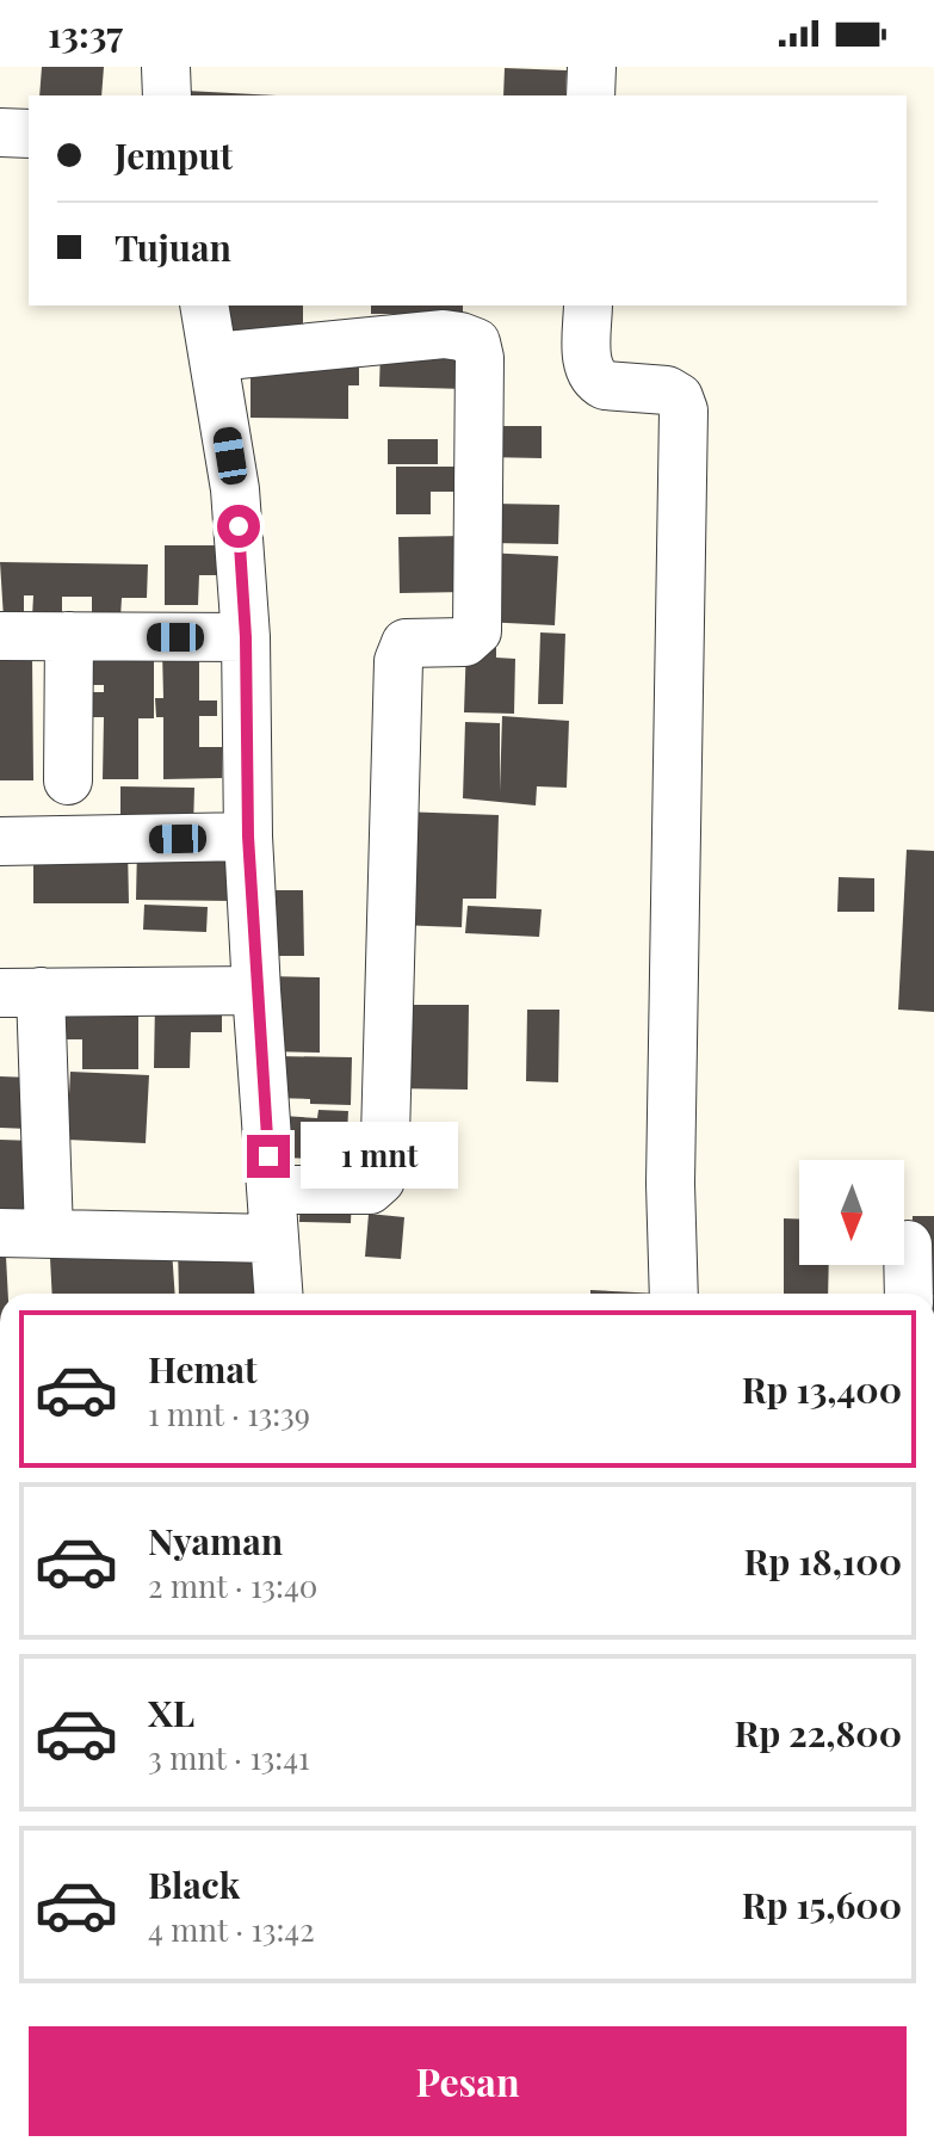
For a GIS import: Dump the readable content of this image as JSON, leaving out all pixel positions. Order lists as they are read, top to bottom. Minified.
{"north":"bottom","page":{"status":"13:37","banner":["Jemput","Tujuan"],"bubble":"1 mnt","list":[{"name":"Hemat","note":"1 mnt · 13:39","value":"Rp 13,400"},{"name":"Nyaman","note":"2 mnt · 13:40","value":"Rp 18,100"},{"name":"XL","note":"3 mnt · 13:41","value":"Rp 22,800"},{"name":"Black","note":"4 mnt · 13:42","value":"Rp 15,600"}],"buttons":"Pesan"}}
